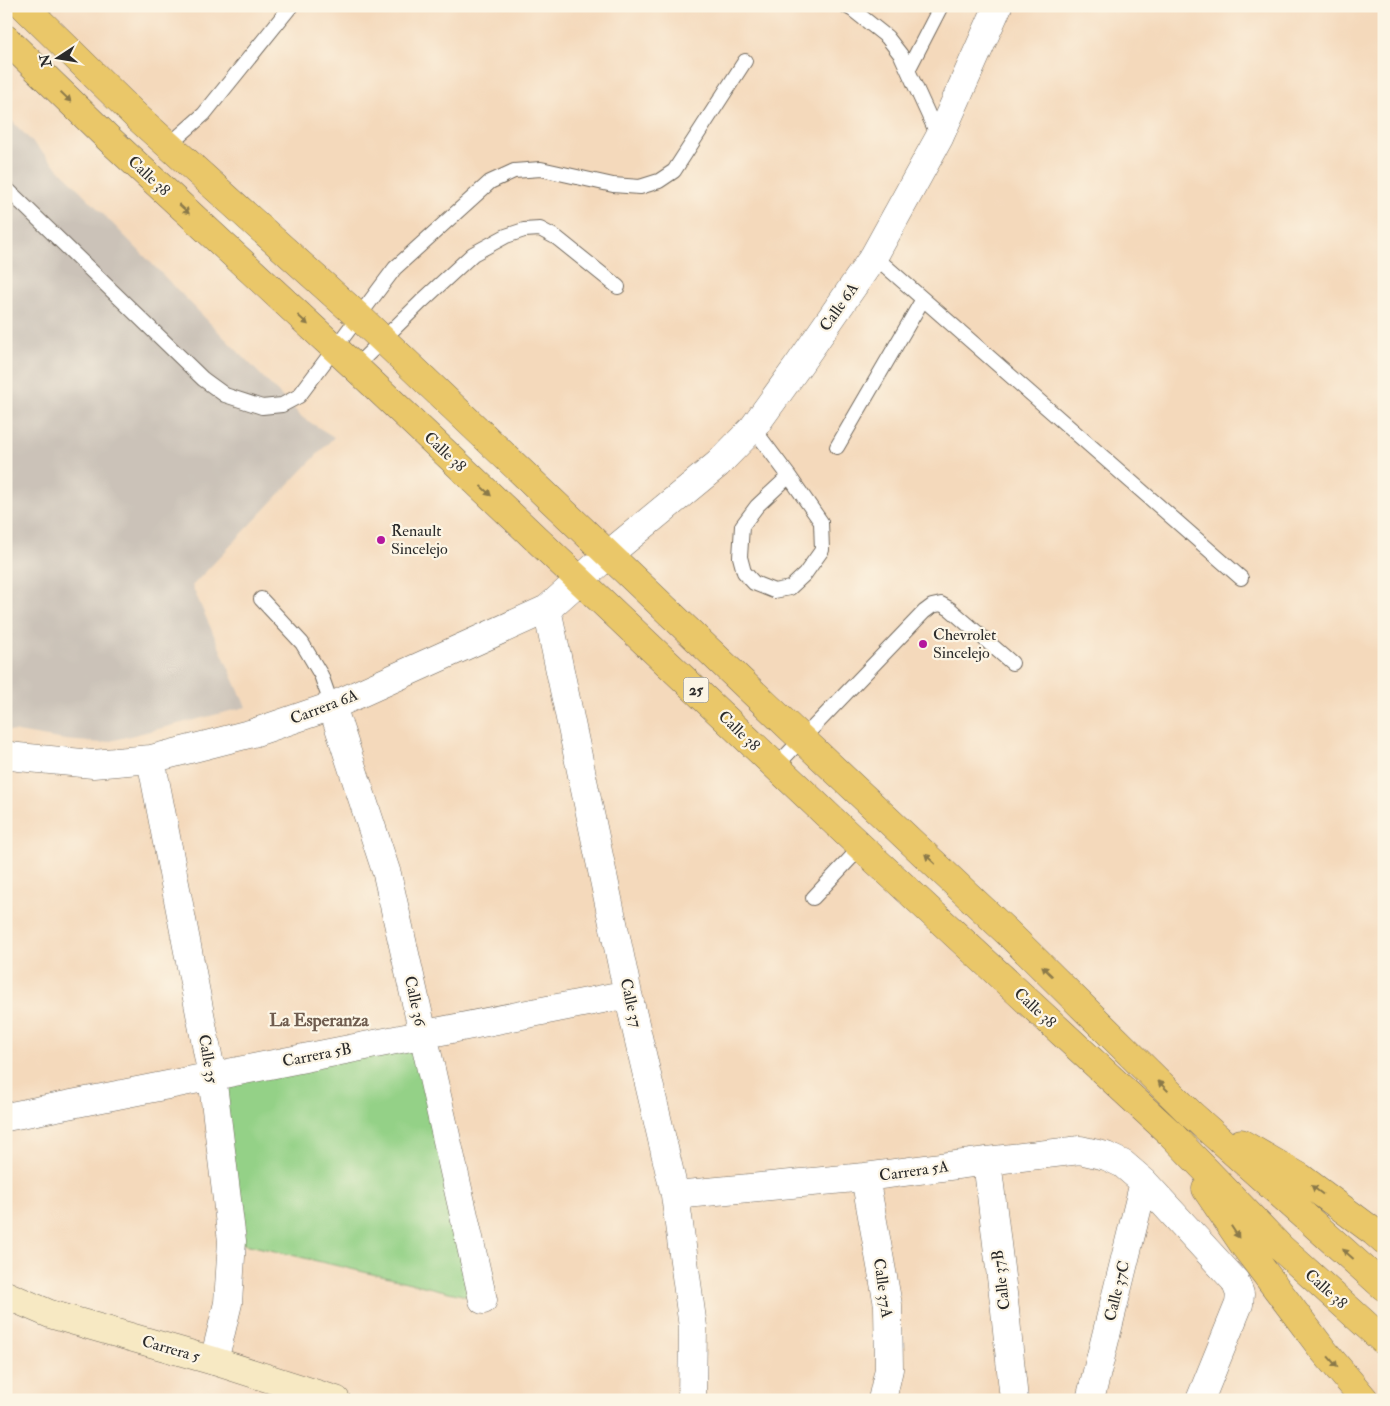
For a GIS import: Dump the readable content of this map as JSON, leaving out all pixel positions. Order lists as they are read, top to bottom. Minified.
{"streets":{"highway":["Calle 38","25"],"main road":["Carrera 5"],"street":["Calle 6A","Carrera 6A","Calle 36","Calle 37","Carrera 5B","Calle 35","Carrera 5A","Calle 37B","Calle 37A","Calle 37C"]},"crossings":[["Calle 38","Calle 6A"],["Calle 38","Carrera 6A"],["Calle 6A","Carrera 6A"],["Carrera 6A","Calle 36"],["Carrera 6A","Calle 37"],["Carrera 6A","Calle 35"],["Calle 36","Carrera 5B"],["Calle 37","Carrera 5B"],["Calle 37","Carrera 5A"],["Carrera 5B","Calle 35"],["Calle 35","Carrera 5"],["Carrera 5A","Calle 37B"],["Carrera 5A","Calle 37A"],["Carrera 5A","Calle 37C"]],"districts":["La Esperanza"],"places":["Renault Sincelejo","Chevrolet Sincelejo"],"north":"left"}
